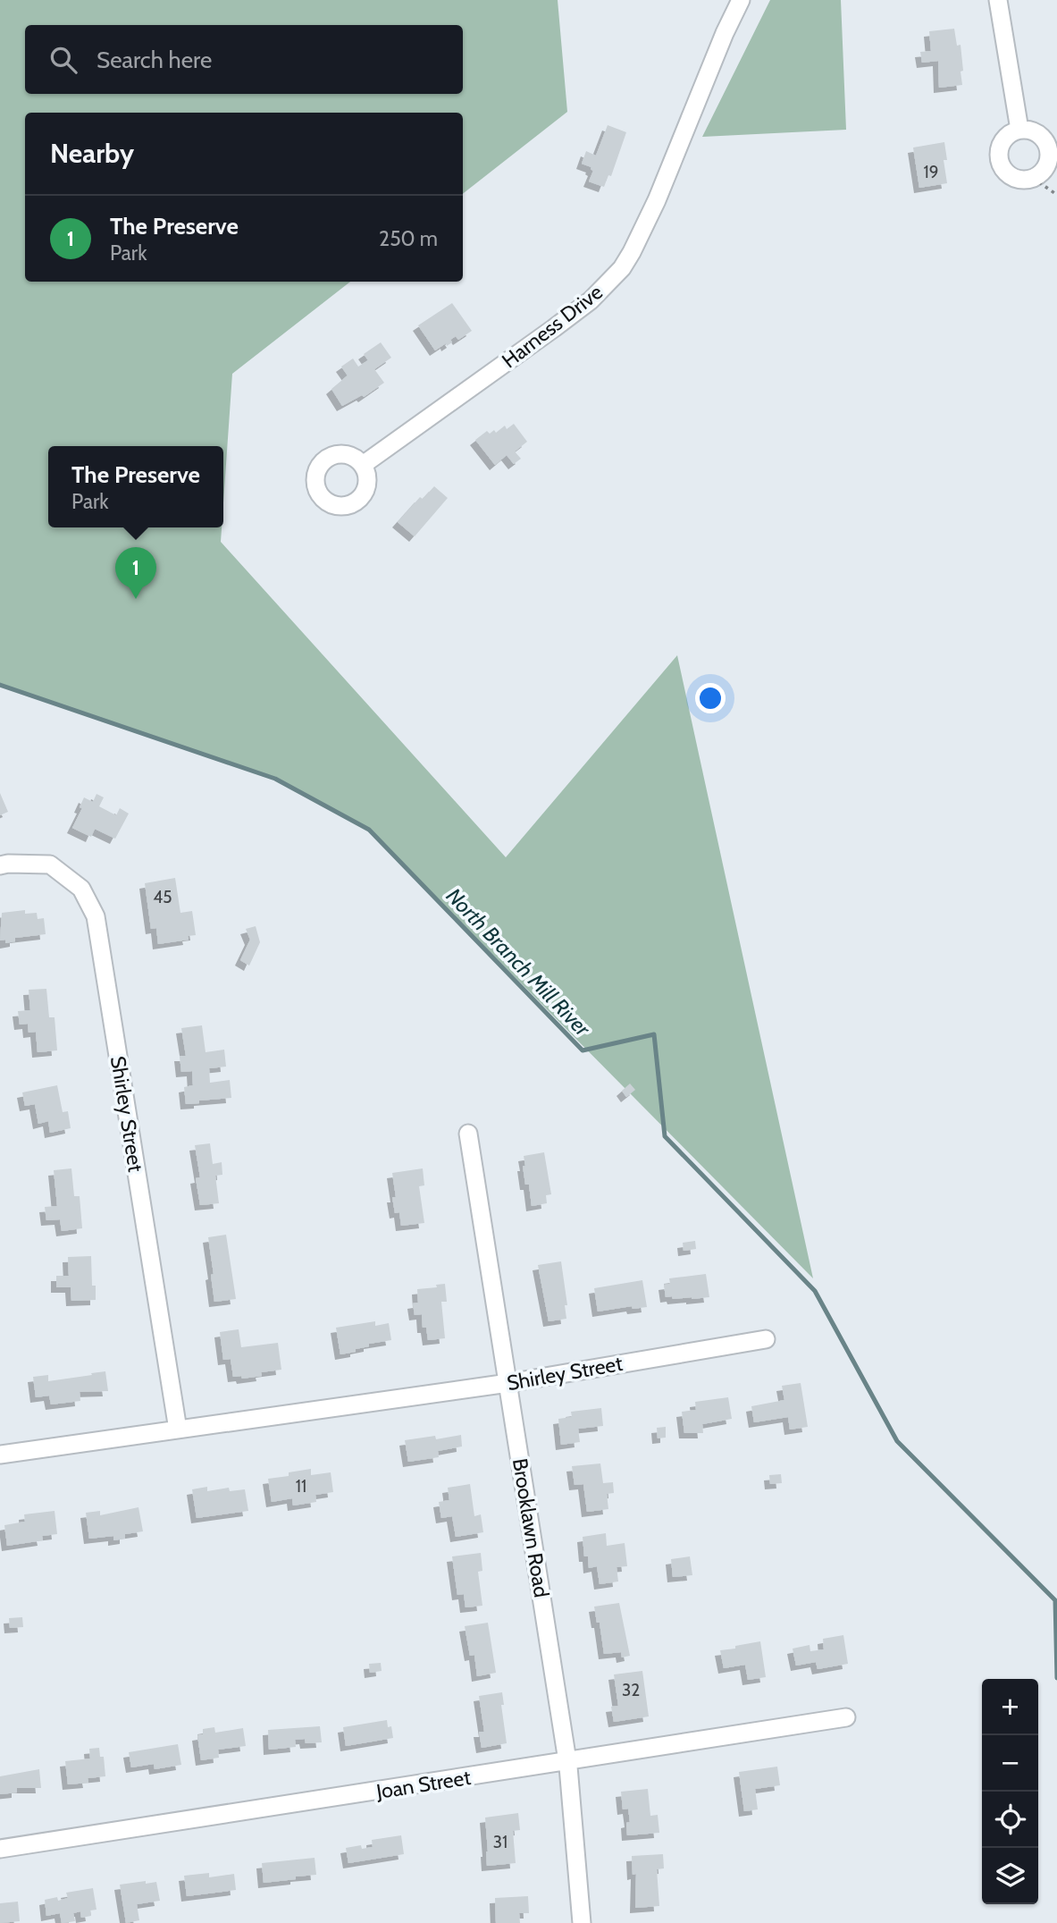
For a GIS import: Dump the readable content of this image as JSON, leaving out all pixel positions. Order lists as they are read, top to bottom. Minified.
{"streets":{"street":["Harness Drive","Shirley Street","Brooklawn Road","Joan Street"]},"crossings":[["Shirley Street","Brooklawn Road"],["Brooklawn Road","Joan Street"]],"water":["North Branch Mill River"],"house_numbers":["19","45","11","32","31"],"page":{"search":"Search here","heading":"Nearby","list":[{"mark":"1","name":"The Preserve","note":"Park","value":"250 m"}],"popup":["The Preserve","Park"],"pins":"1","map_buttons":["+","−"]}}
